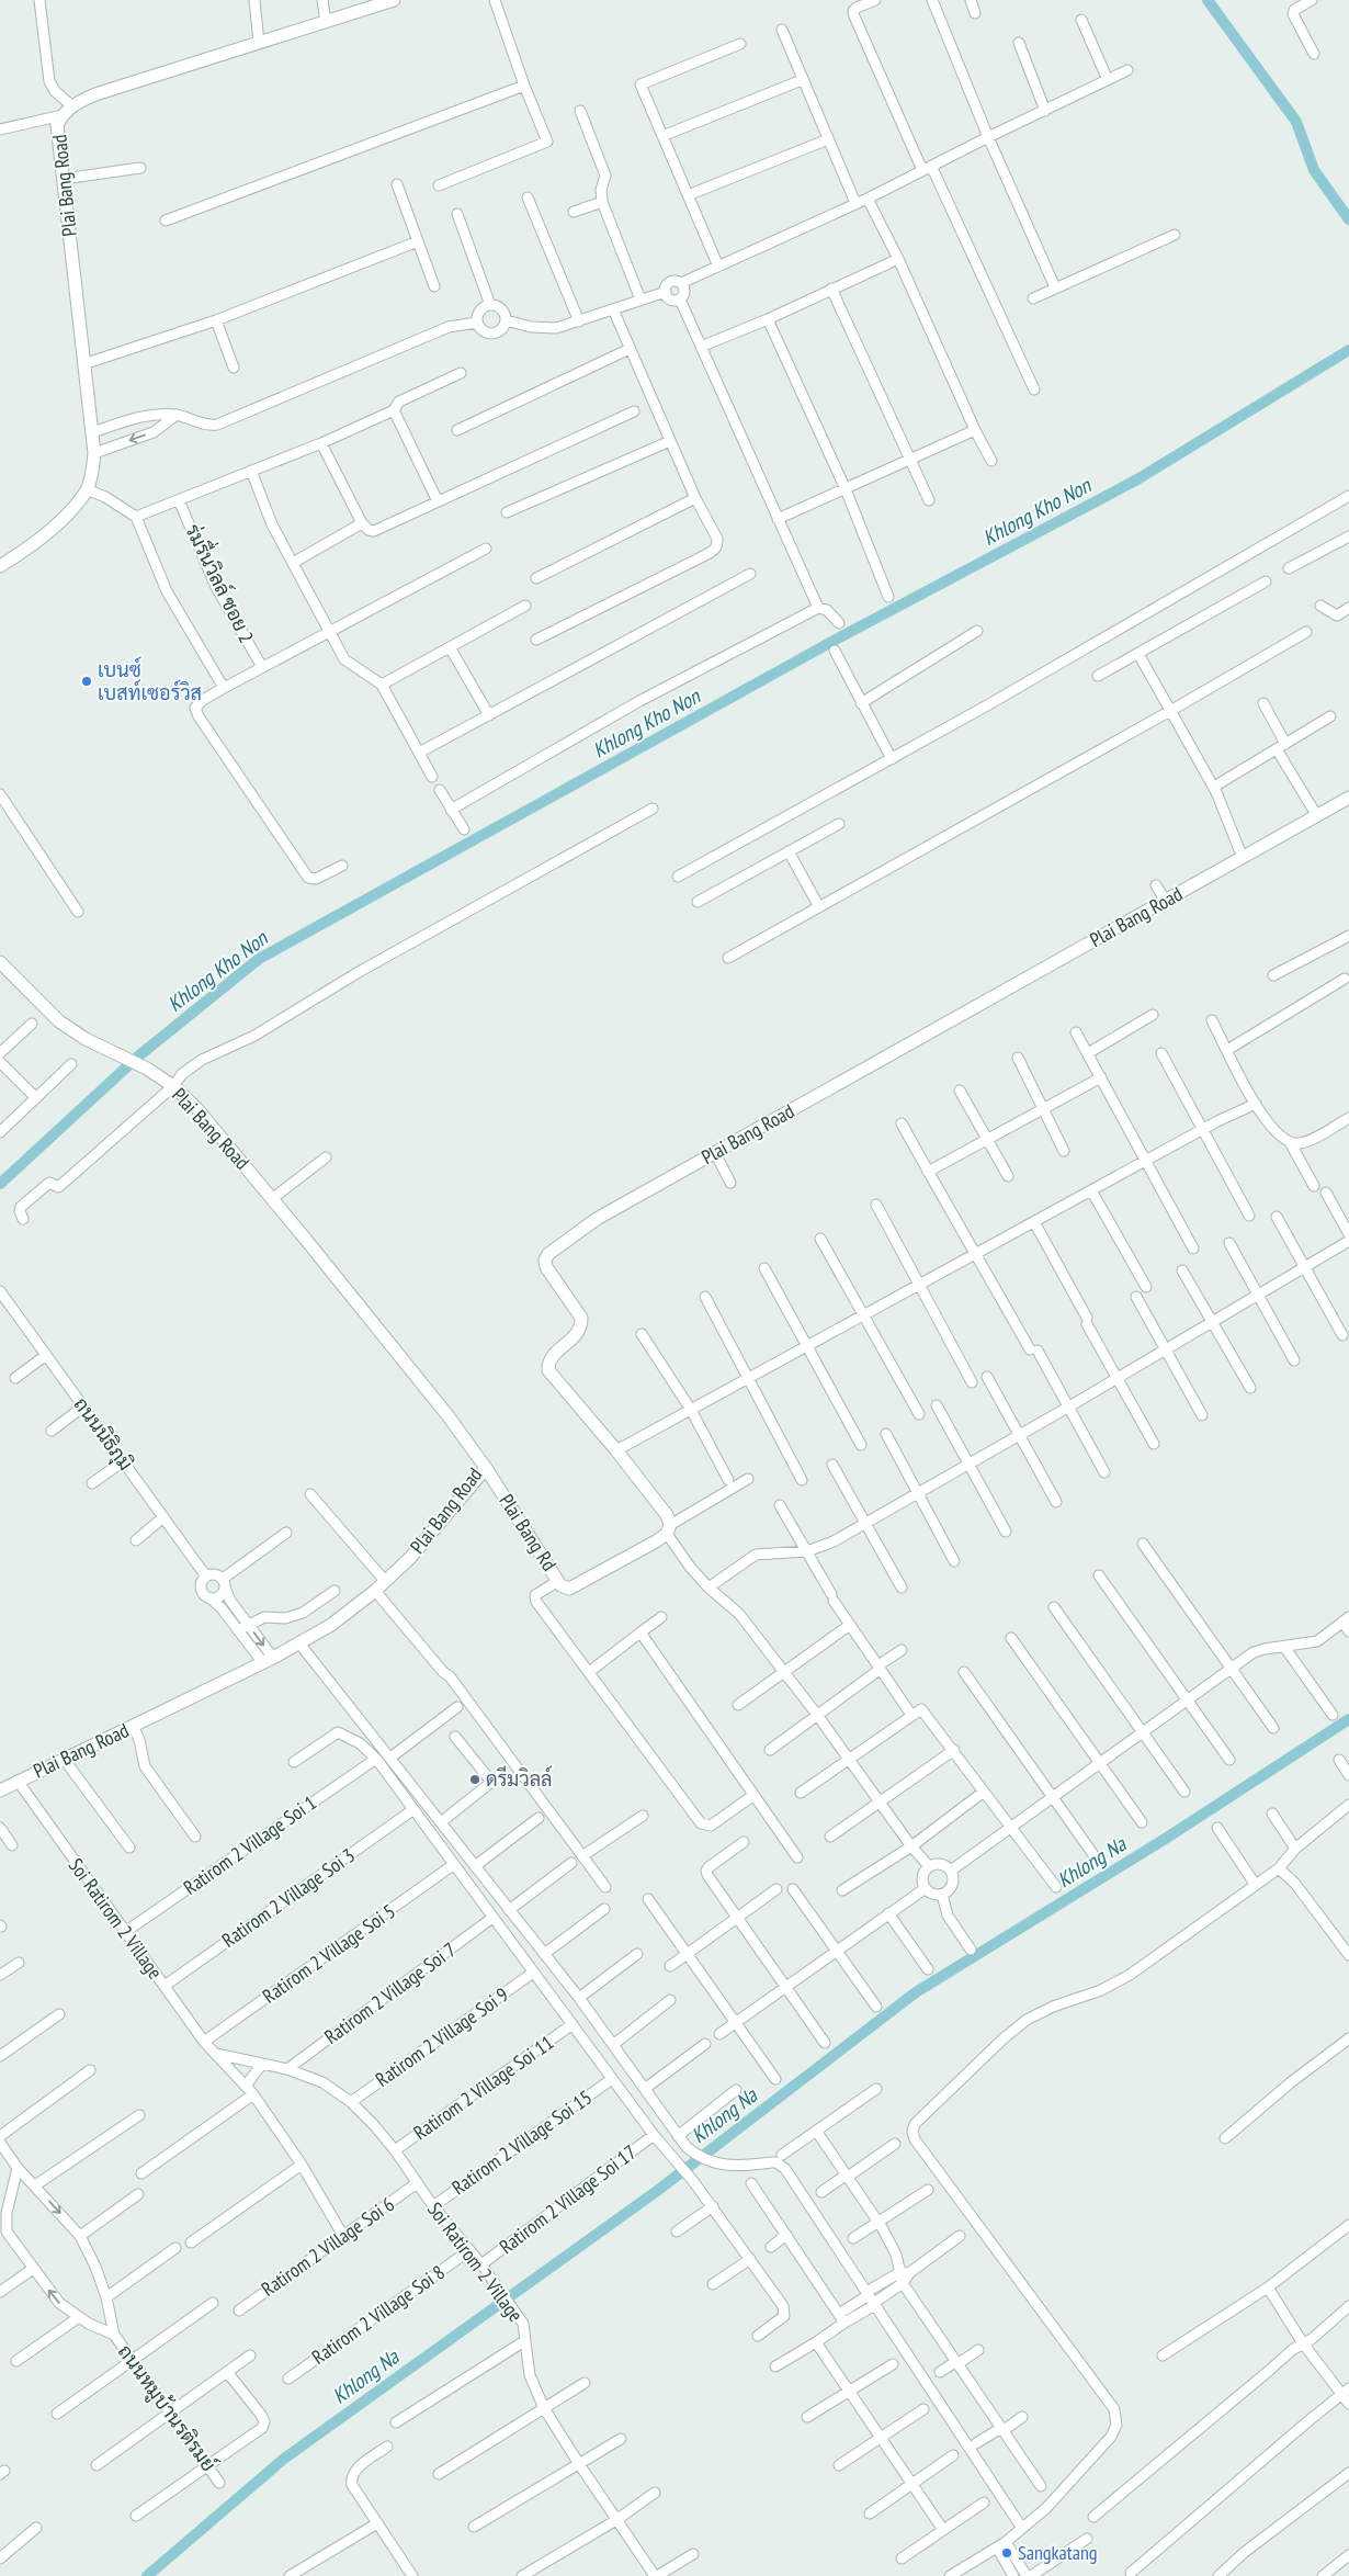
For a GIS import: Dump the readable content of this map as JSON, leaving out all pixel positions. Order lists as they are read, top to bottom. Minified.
{"streets":{"street":["Plai Bang Road","ร่มรื่นวิลล์ ซอย 2","ถนนนิธิภุมิ","Plai Bang Rd","Ratirom 2 Village Soi 1","Ratirom 2 Village Soi 3","Soi Ratirom 2 Village","Ratirom 2 Village Soi 5","Ratirom 2 Village Soi 7","Ratirom 2 Village Soi 9","Ratirom 2 Village Soi 11","Ratirom 2 Village Soi 15","Ratirom 2 Village Soi 17","Ratirom 2 Village Soi 6","Ratirom 2 Village Soi 8","ถนนหมูบ้านรติรมย์"]},"crossings":[["Plai Bang Road","Plai Bang Rd"],["Plai Bang Road","Soi Ratirom 2 Village"],["Ratirom 2 Village Soi 1","Soi Ratirom 2 Village"],["Ratirom 2 Village Soi 3","Soi Ratirom 2 Village"],["Soi Ratirom 2 Village","Ratirom 2 Village Soi 5"],["Soi Ratirom 2 Village","Ratirom 2 Village Soi 7"],["Soi Ratirom 2 Village","Ratirom 2 Village Soi 9"],["Soi Ratirom 2 Village","Ratirom 2 Village Soi 11"],["Soi Ratirom 2 Village","Ratirom 2 Village Soi 15"],["Soi Ratirom 2 Village","Ratirom 2 Village Soi 17"],["Soi Ratirom 2 Village","Ratirom 2 Village Soi 6"],["Soi Ratirom 2 Village","Ratirom 2 Village Soi 8"]],"water":["Khlong Kho Non","Khlong Na"],"places":["เบนซ์ เบสท์เซอร์วิส","ดรีมวิลล์","Sangkatang"]}
